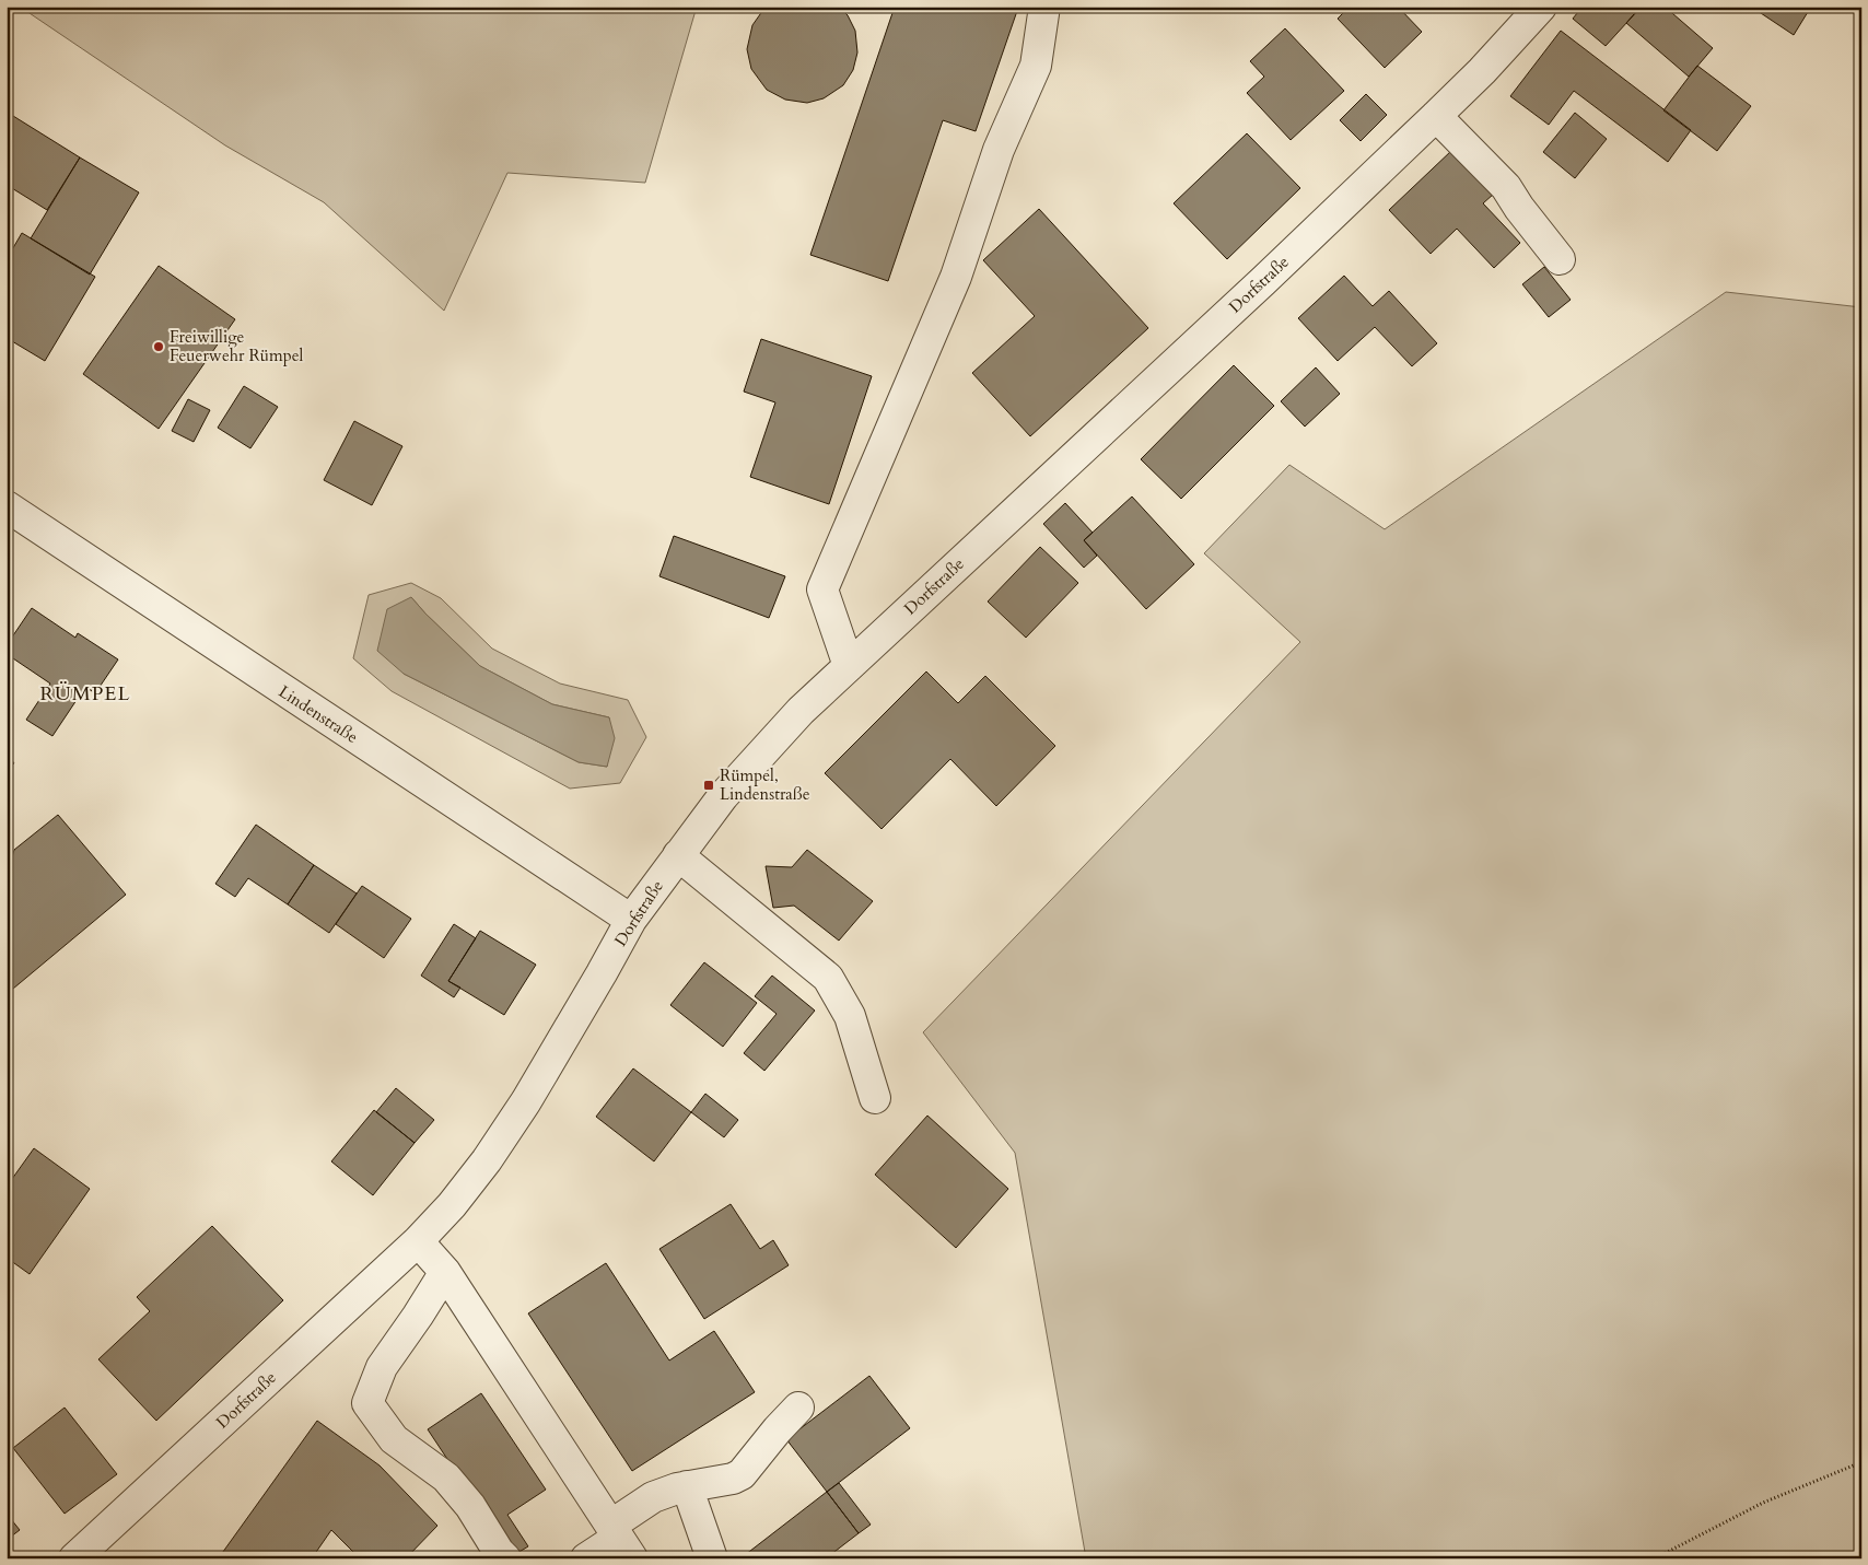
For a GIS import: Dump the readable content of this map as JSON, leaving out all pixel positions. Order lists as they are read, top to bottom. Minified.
{"streets":{"street":["Dorfstraße","Lindenstraße"]},"crossings":[["Dorfstraße","Lindenstraße"]],"districts":["RÜMPEL"],"places":{"other":["Freiwillige Feuerwehr Rümpel"],"transit":["Rümpel, Lindenstraße"]}}
